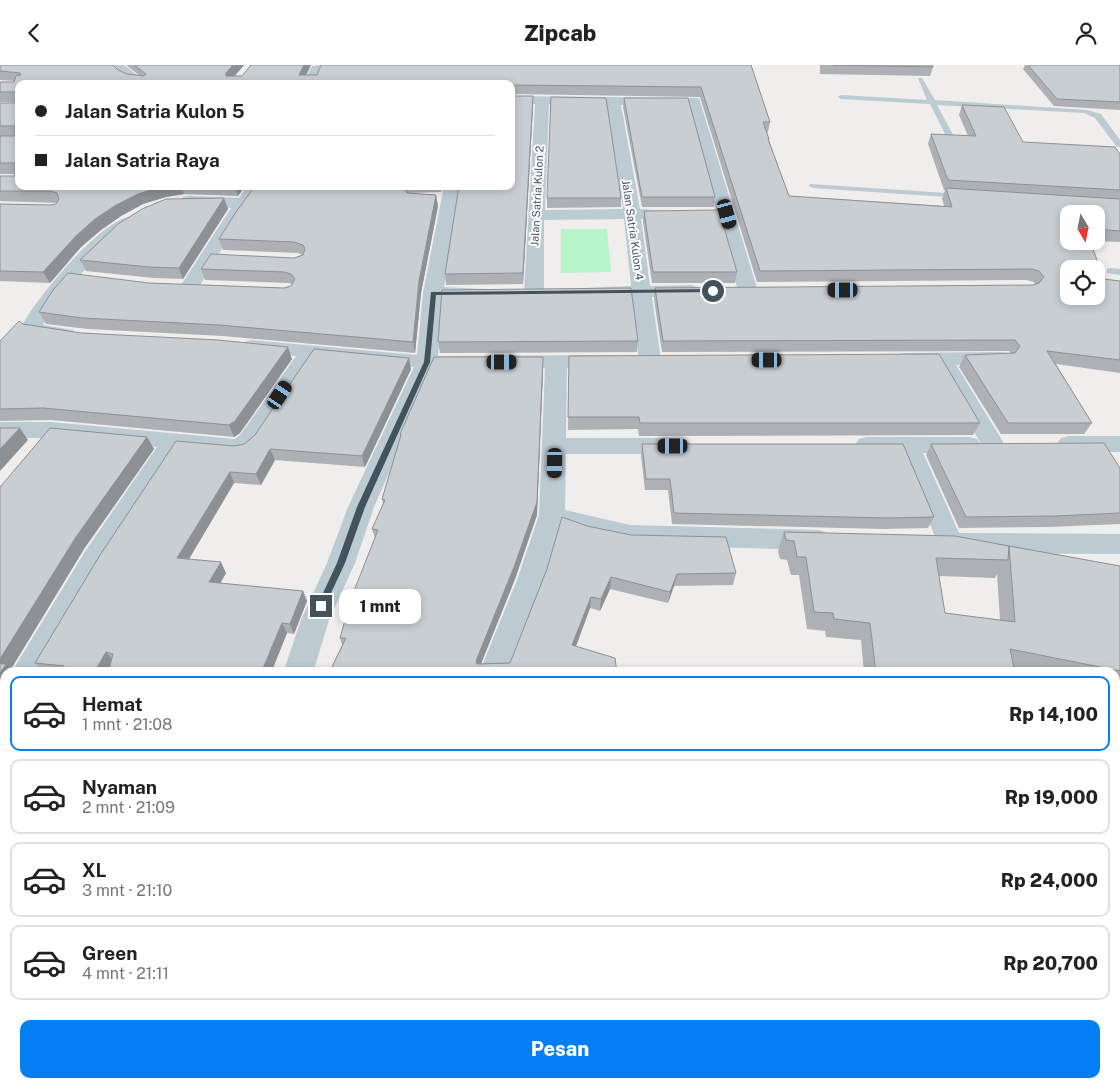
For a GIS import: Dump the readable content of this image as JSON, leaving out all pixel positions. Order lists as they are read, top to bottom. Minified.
{"streets":{"street":["Jalan Satria Kulon 2","Jalan Satria Kulon 4"]},"north":"bottom","page":{"header":"Zipcab","banner":["Jalan Satria Kulon 5","Jalan Satria Raya"],"bubble":"1 mnt","list":[{"name":"Hemat","note":"1 mnt · 21:08","value":"Rp 14,100"},{"name":"Nyaman","note":"2 mnt · 21:09","value":"Rp 19,000"},{"name":"XL","note":"3 mnt · 21:10","value":"Rp 24,000"},{"name":"Green","note":"4 mnt · 21:11","value":"Rp 20,700"}],"buttons":"Pesan"}}
